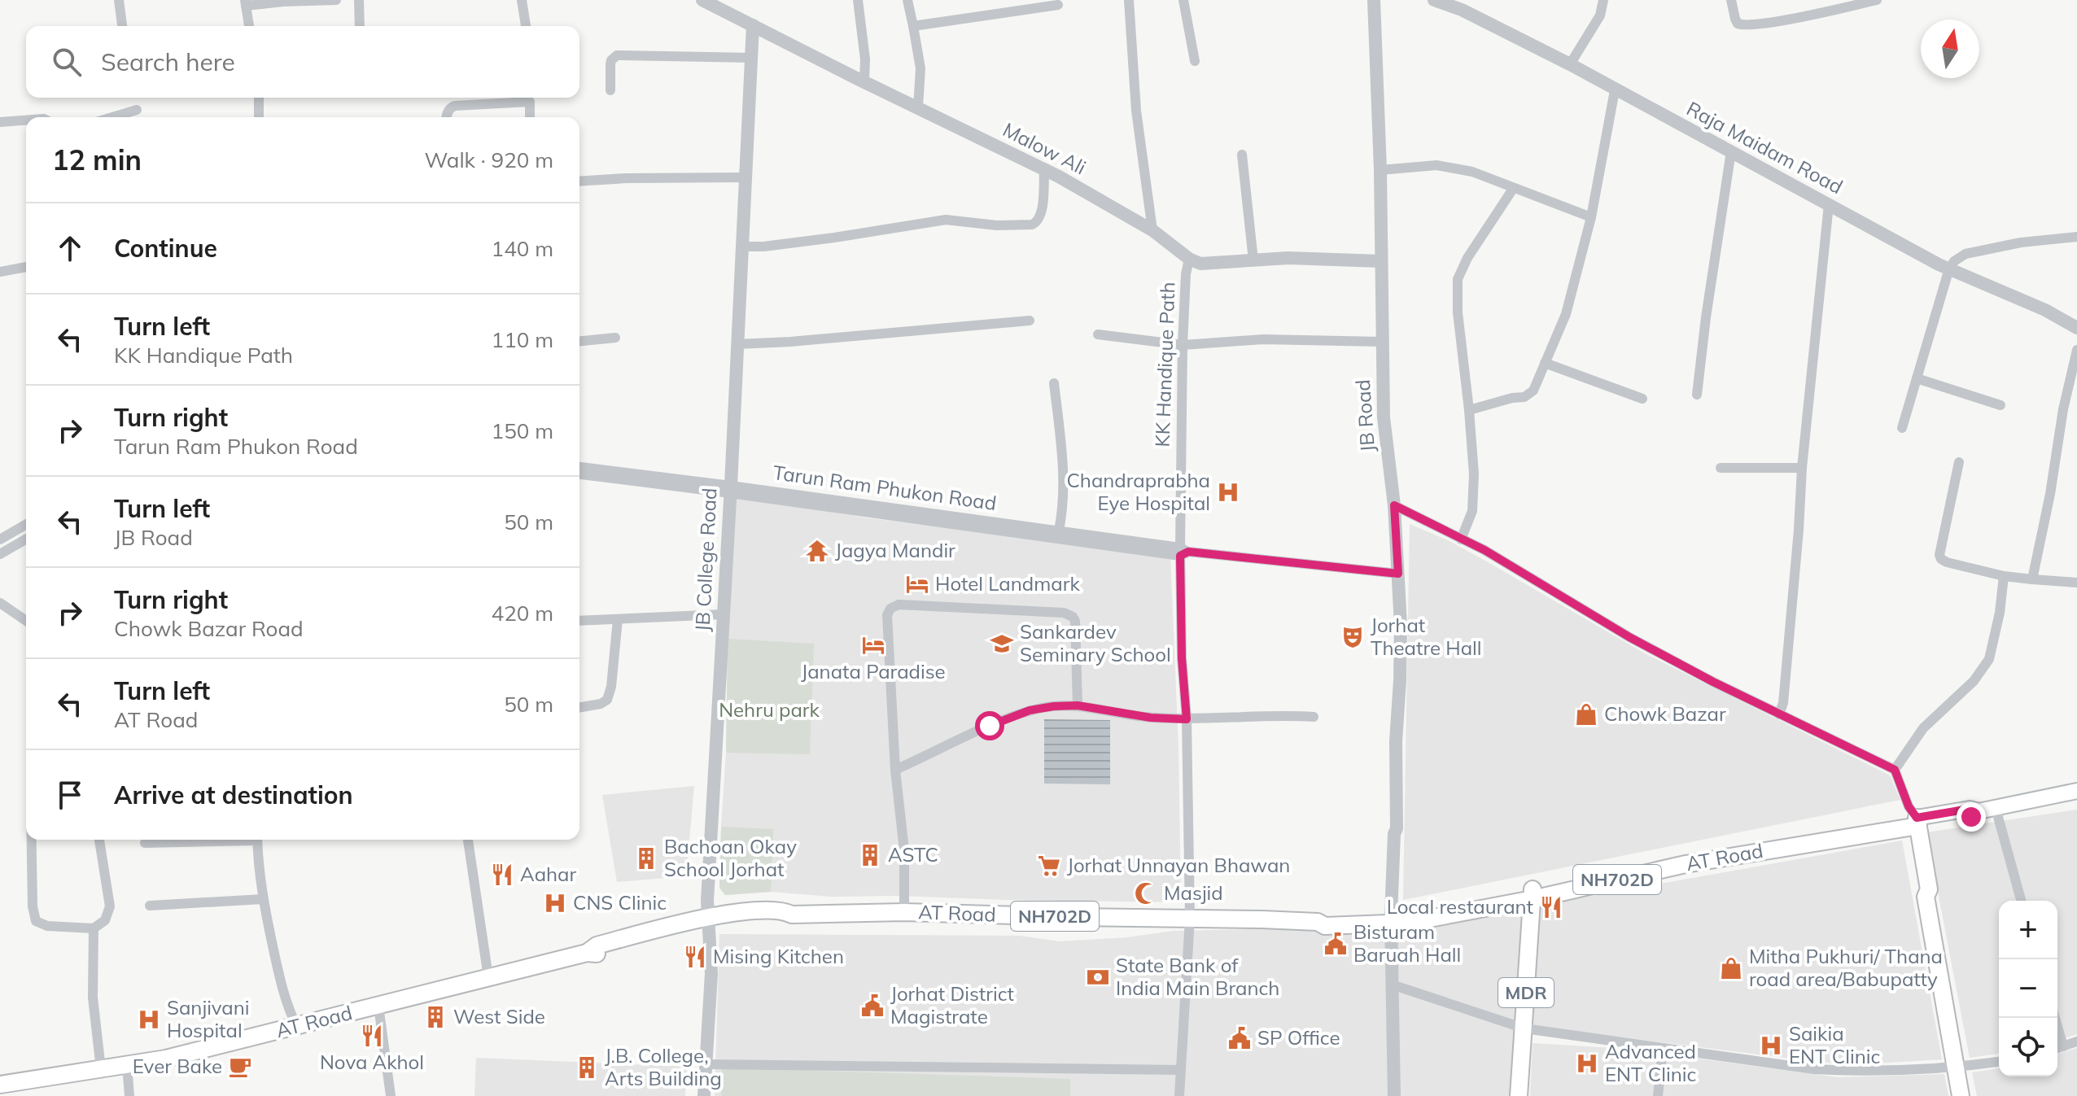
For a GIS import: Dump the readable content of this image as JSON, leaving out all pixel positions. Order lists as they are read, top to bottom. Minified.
{"streets":{"main road":["AT Road","NH702D","MDR"],"street":["Raja Maidam Road","Malow Ali","KK Handique Path","JB Road","Tarun Ram Phukon Road","JB College Road"]},"crossings":[["Malow Ali","KK Handique Path"],["Malow Ali","JB College Road"],["KK Handique Path","Tarun Ram Phukon Road"],["KK Handique Path","AT Road"],["JB Road","Tarun Ram Phukon Road"],["JB Road","AT Road"],["Tarun Ram Phukon Road","JB College Road"],["JB College Road","AT Road"],["AT Road","MDR"]],"parks":["Nehru park"],"places":{"hospital":["Chandraprabha Eye Hospital","CNS Clinic","Sanjivani Hospital","Saikia ENT Clinic","Advanced ENT Clinic"],"temple":["Jagya Mandir"],"hotel":["Hotel Landmark","Janata Paradise"],"theatre":["Jorhat Theatre Hall"],"school or university":["Sankardev Seminary School"],"shop":["Chowk Bazar","Mitha Pukhuri/ Thana road area/Babupatty"],"building":["ASTC","Bachoan Okay School Jorhat","West Side","J.B. College, Arts Building"],"supermarket":["Jorhat Unnayan Bhawan"],"restaurant":["Aahar","Local restaurant","Mising Kitchen","Nova Akhol"],"mosque":["Masjid"],"public building":["Bisturam Baruah Hall","Jorhat District Magistrate","SP Office"],"bank":["State Bank of India Main Branch"],"cafe":["Ever Bake"]},"north":"top","page":{"search":"Search here","heading":["12 min","Walk · 920 m"],"list":[["Continue","140 m"],["Turn left","KK Handique Path","110 m"],["Turn right","Tarun Ram Phukon Road","150 m"],["Turn left","JB Road","50 m"],["Turn right","Chowk Bazar Road","420 m"],["Turn left","AT Road","50 m"],"Arrive at destination"],"map_buttons":["+","−"]}}
